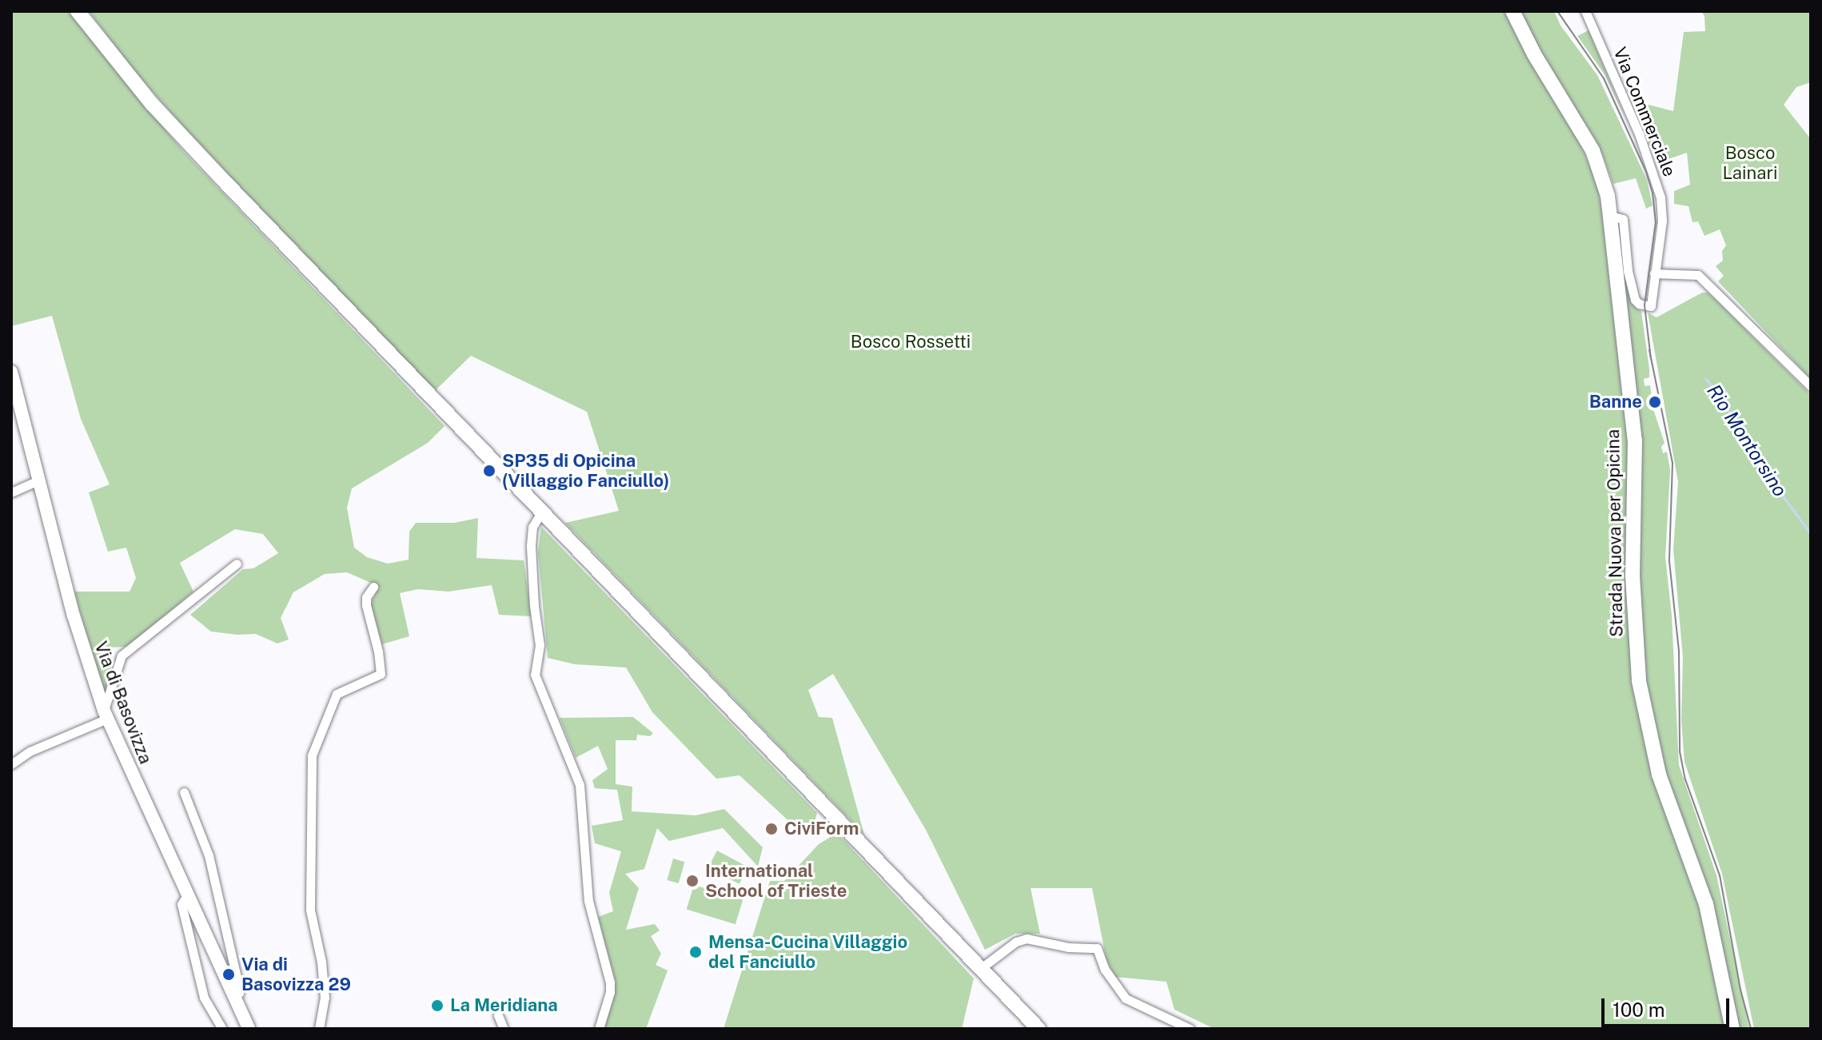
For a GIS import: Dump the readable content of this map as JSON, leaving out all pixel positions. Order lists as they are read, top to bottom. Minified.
{"streets":{"main road":["Strada Nuova per Opicina","Via di Basovizza"],"street":["Via Commerciale"]},"crossings":[["Via Commerciale","Strada Nuova per Opicina"]],"water":["Rio Montorsino"],"parks":["Bosco Lainari","Bosco Rossetti"],"places":["Banne","SP35 di Opicina (Villaggio Fanciullo)","CiviForm","International School of Trieste","Mensa-Cucina Villaggio del Fanciullo","Via di Basovizza 29","La Meridiana"],"scale_bar":"100 m"}
